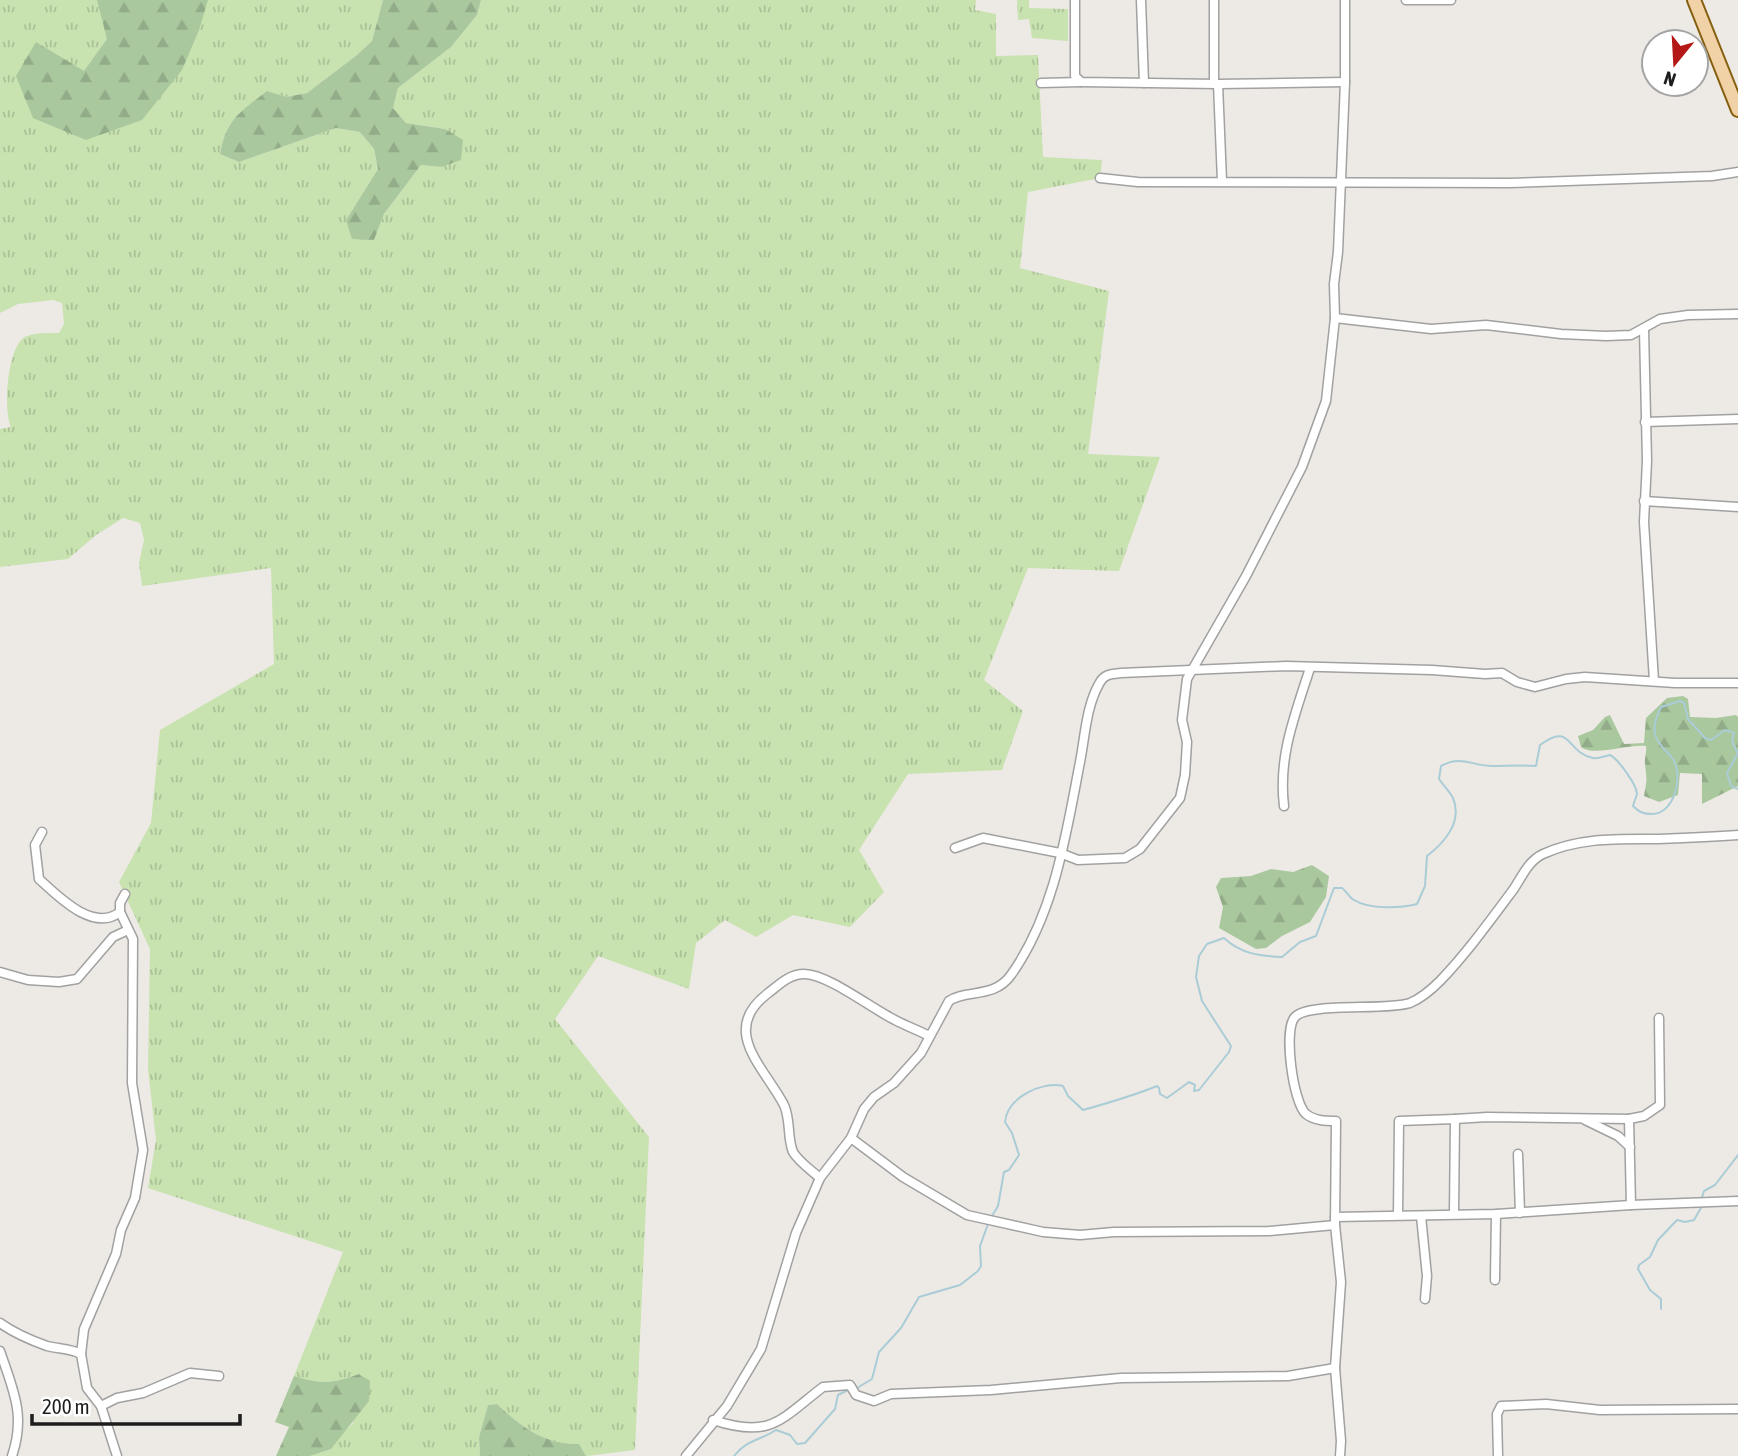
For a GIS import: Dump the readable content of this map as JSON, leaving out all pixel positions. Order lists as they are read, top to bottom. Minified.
{"scale_bar":"200 m","north":"bottom"}
